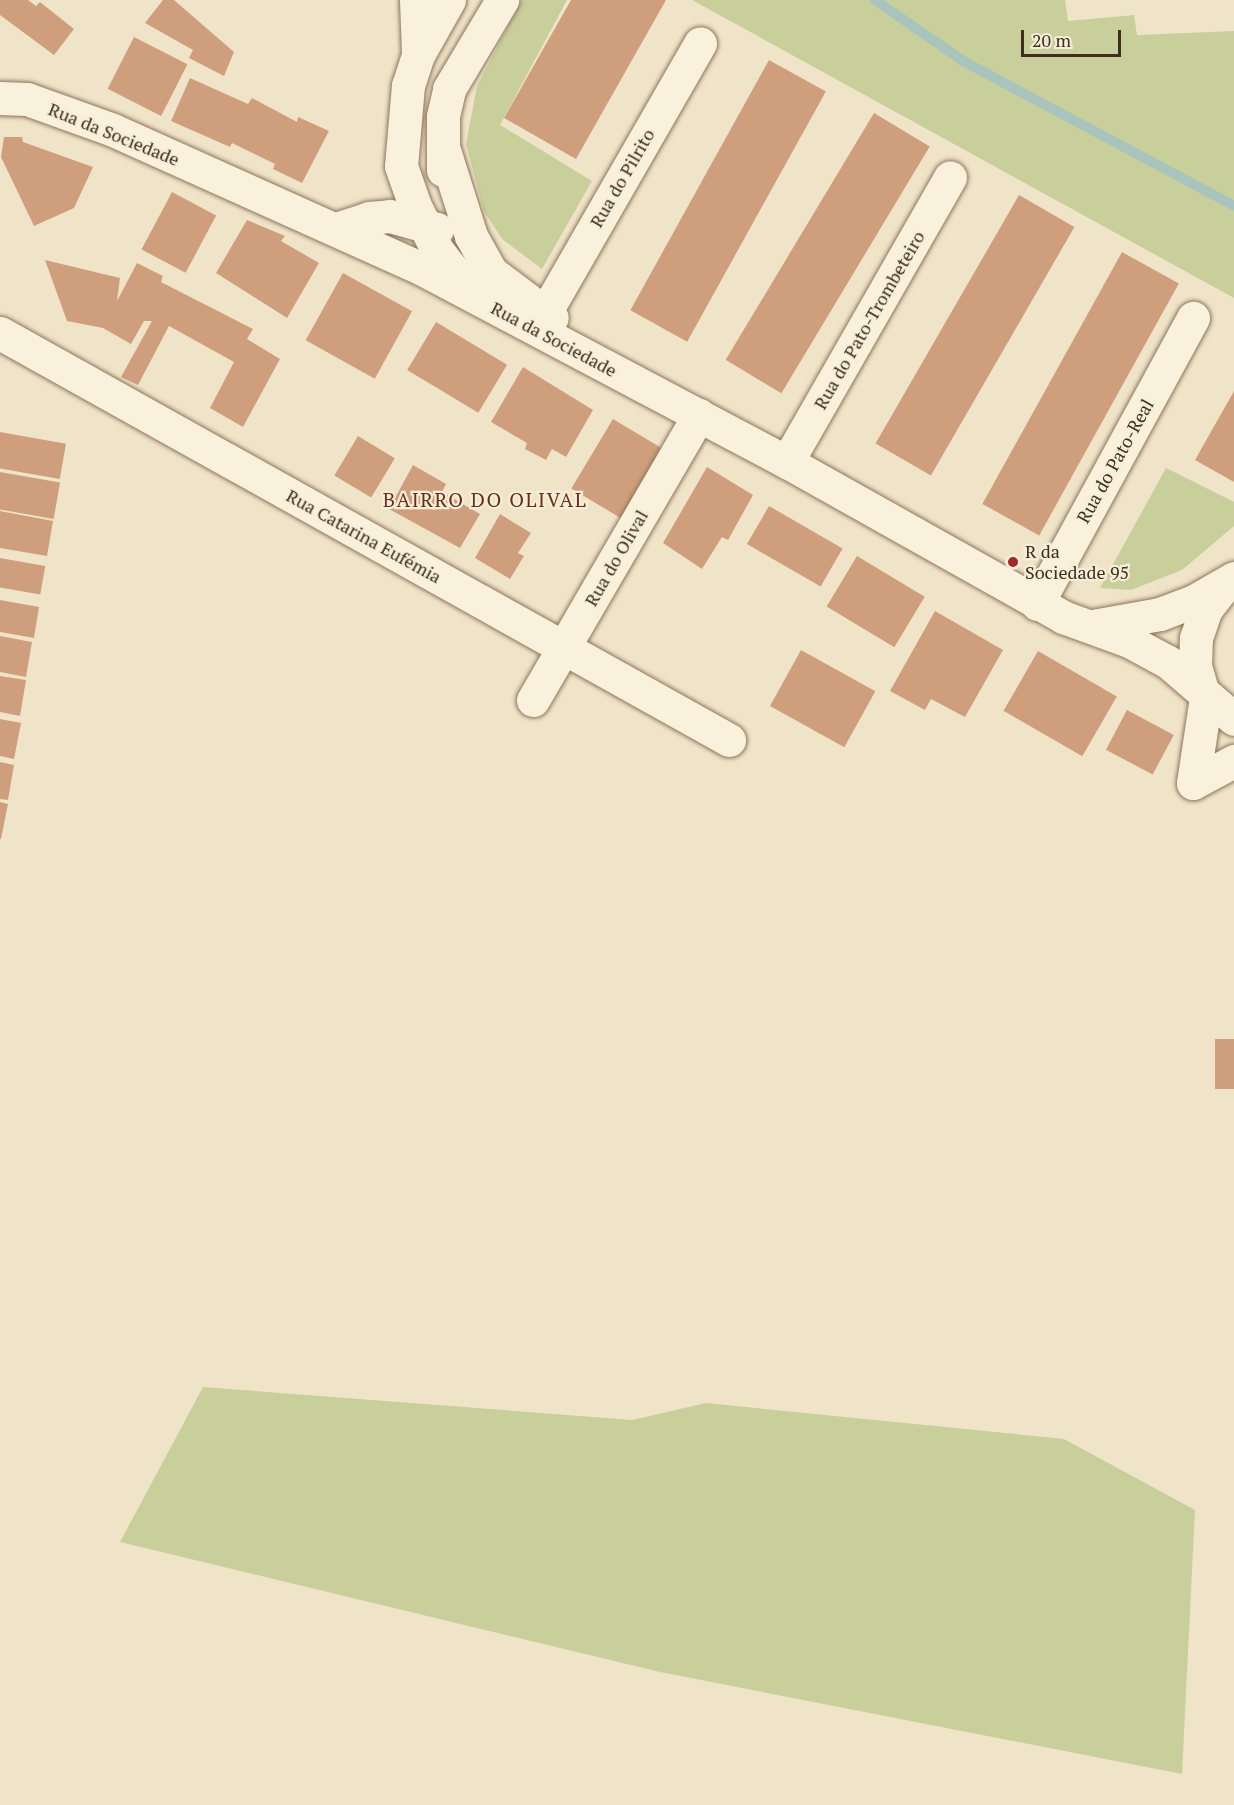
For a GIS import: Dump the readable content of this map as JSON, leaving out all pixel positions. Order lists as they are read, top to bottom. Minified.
{"streets":{"street":["Rua da Sociedade","Rua do Pilrito","Rua do Pato-Trombeteiro","Rua do Pato-Real","Rua Catarina Eufémia","Rua do Olival"]},"crossings":[["Rua da Sociedade","Rua do Pato-Trombeteiro"],["Rua da Sociedade","Rua do Pato-Real"],["Rua da Sociedade","Rua do Olival"],["Rua Catarina Eufémia","Rua do Olival"]],"districts":["BAIRRO DO OLIVAL"],"places":["R da Sociedade 95"],"scale_bar":"20 m"}
